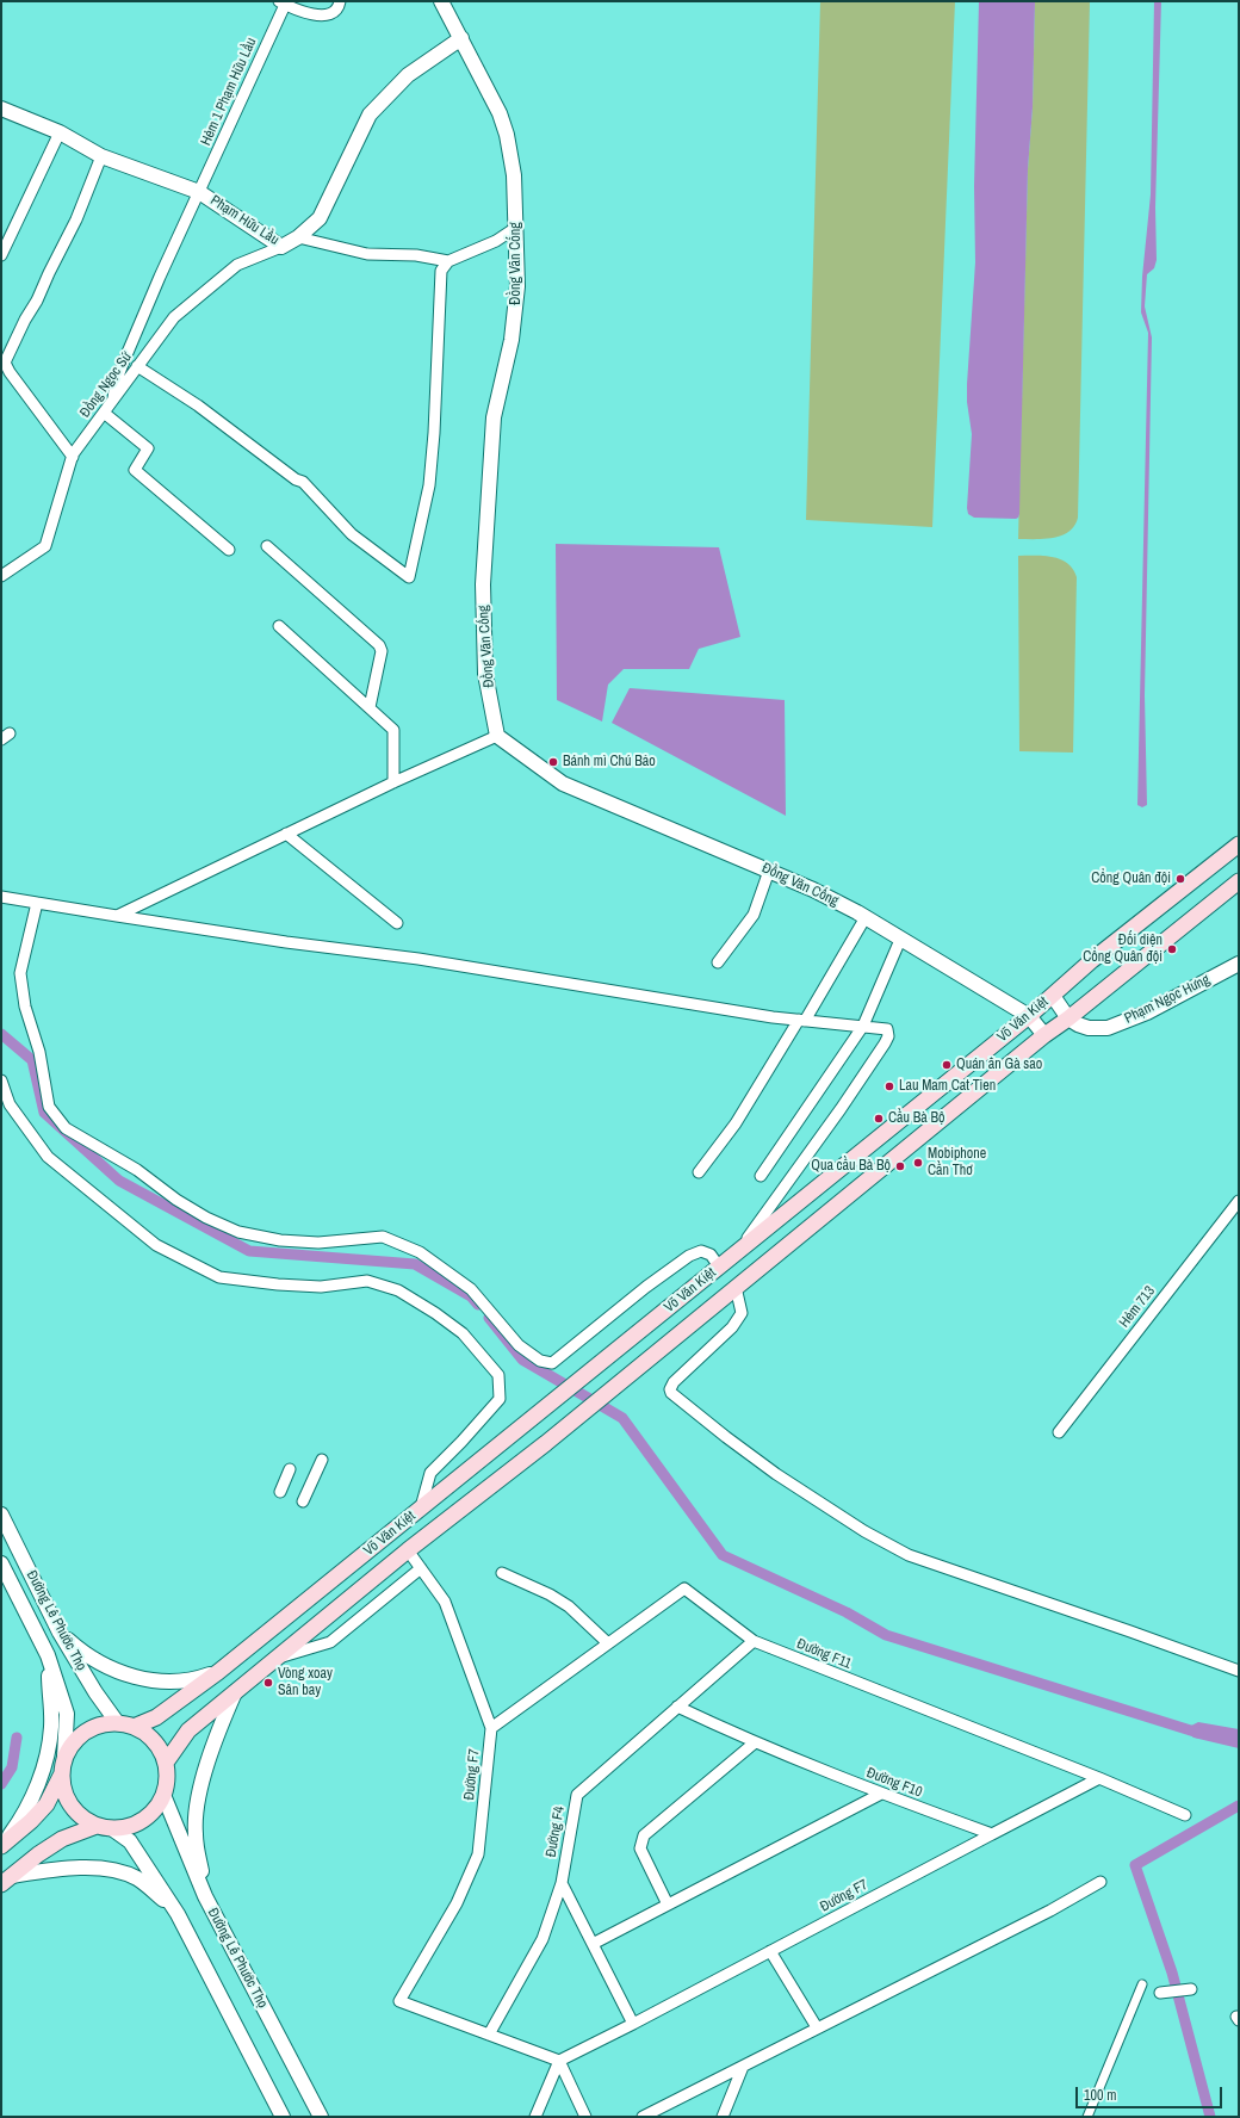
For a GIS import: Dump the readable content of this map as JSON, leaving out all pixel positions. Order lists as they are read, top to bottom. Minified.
{"streets":{"main road":["Võ Văn Kiệt"],"street":["Hẻm 1 Phạm Hữu Lầu","Phạm Hữu Lầu","Đồng Văn Cống","Đồng Ngọc Sứ","Phạm Ngọc Hưng","Hẻm 713","Đường Lê Phước Thọ","Đường F11","Đường F7","Đường F10","Đường F4"]},"crossings":[["Hẻm 1 Phạm Hữu Lầu","Phạm Hữu Lầu"],["Hẻm 1 Phạm Hữu Lầu","Đồng Ngọc Sứ"],["Phạm Hữu Lầu","Đồng Văn Cống"],["Phạm Hữu Lầu","Đồng Ngọc Sứ"],["Đồng Văn Cống","Võ Văn Kiệt"],["Phạm Ngọc Hưng","Võ Văn Kiệt"],["Võ Văn Kiệt","Đường Lê Phước Thọ"],["Võ Văn Kiệt","Đường F7"],["Đường F11","Đường F7"],["Đường F11","Đường F4"],["Đường F7","Đường F10"],["Đường F7","Đường F4"],["Đường F10","Đường F4"]],"places":["Bánh mì Chú Bảo","Cổng Quân đội","Đối diện Cổng Quân đội","Quán ăn Gà sao","Lau Mam Cat Tien","Cầu Bà Bộ","Mobiphone Cần Thơ","Qua cầu Bà Bộ","Vòng xoay Sân bay"],"scale_bar":"100 m"}
